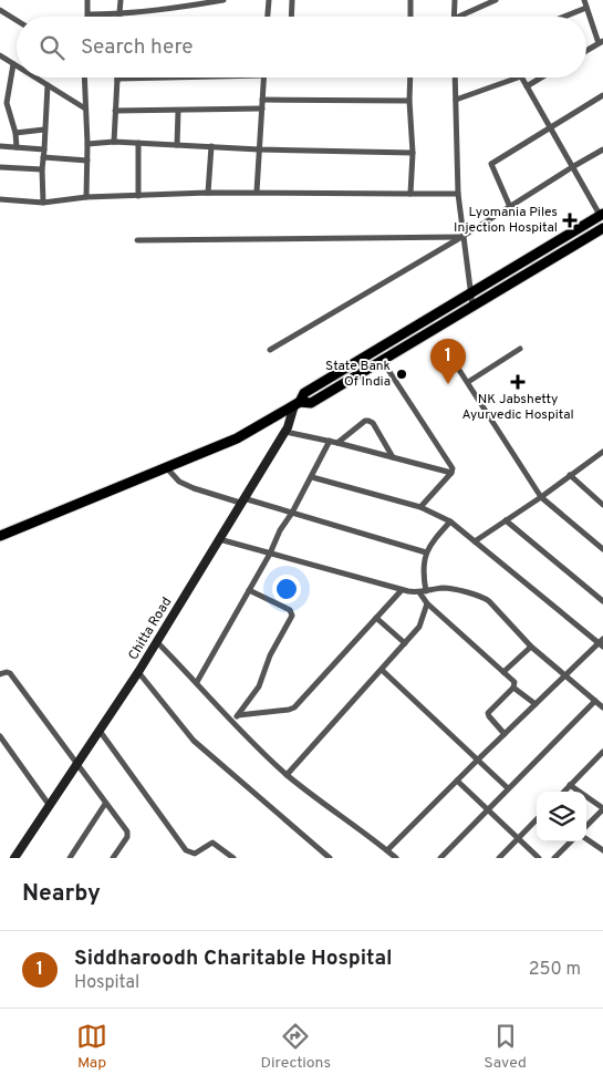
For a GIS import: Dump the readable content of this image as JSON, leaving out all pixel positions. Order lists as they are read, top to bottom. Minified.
{"streets":{"street":["Chitta Road"]},"places":{"health":["Lyomania Piles Injection Hospital","NK Jabshetty Ayurvedic Hospital"],"other":["State Bank Of India"]},"page":{"search":"Search here","pins":"1","heading":"Nearby","list":[{"mark":"1","name":"Siddharoodh Charitable Hospital","note":"Hospital","value":"250 m"}],"nav":["Map","Directions","Saved"]}}
